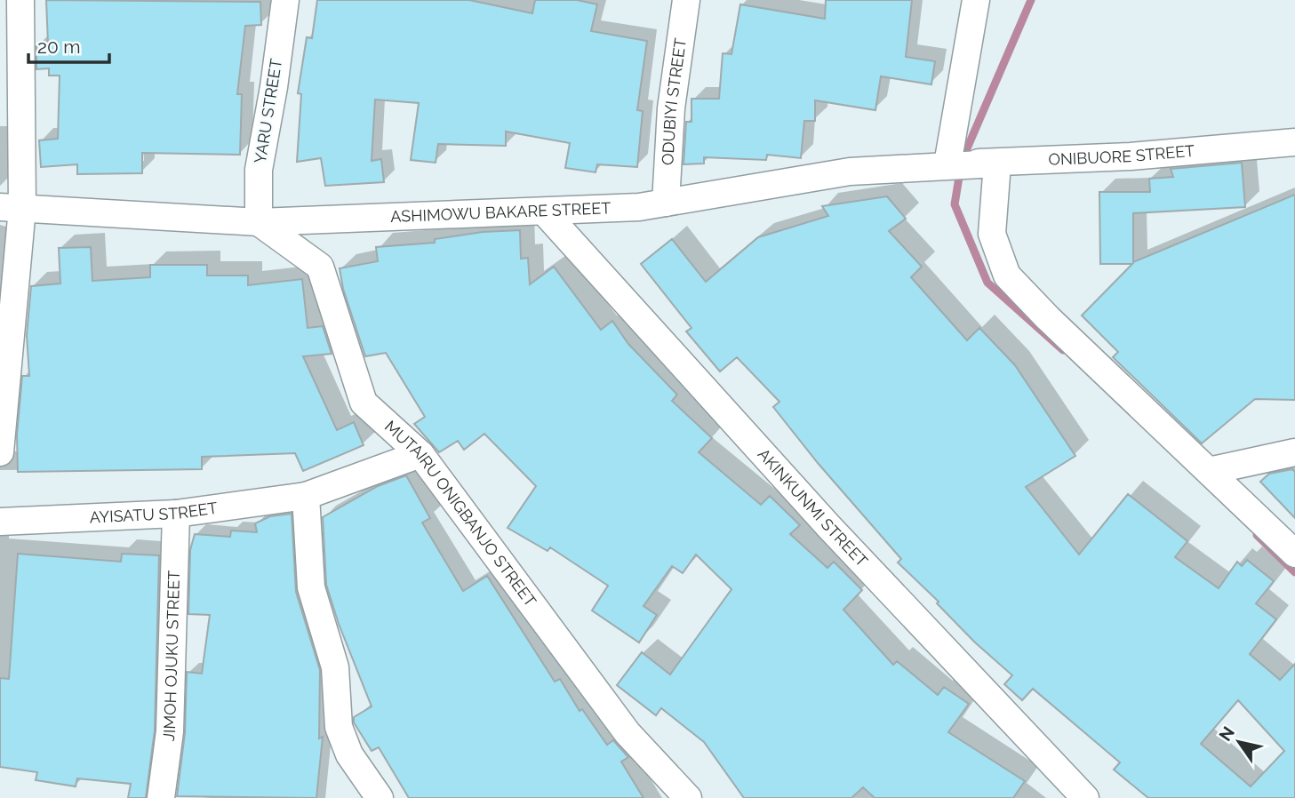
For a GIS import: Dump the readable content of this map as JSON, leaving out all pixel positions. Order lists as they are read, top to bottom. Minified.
{"streets":{"street":["ODUBIYI STREET","YARU STREET","ONIBUORE STREET","ASHIMOWU BAKARE STREET","AKINKUNMI STREET","AYISATU STREET","MUTAIRU ONIGBANJO STREET","JIMOH OJUKU STREET"]},"crossings":[["ODUBIYI STREET","ASHIMOWU BAKARE STREET"],["YARU STREET","ASHIMOWU BAKARE STREET"],["YARU STREET","MUTAIRU ONIGBANJO STREET"],["ONIBUORE STREET","ASHIMOWU BAKARE STREET"],["ASHIMOWU BAKARE STREET","AKINKUNMI STREET"],["ASHIMOWU BAKARE STREET","MUTAIRU ONIGBANJO STREET"],["AYISATU STREET","MUTAIRU ONIGBANJO STREET"],["AYISATU STREET","JIMOH OJUKU STREET"]],"scale_bar":"20 m","north":"top left"}
